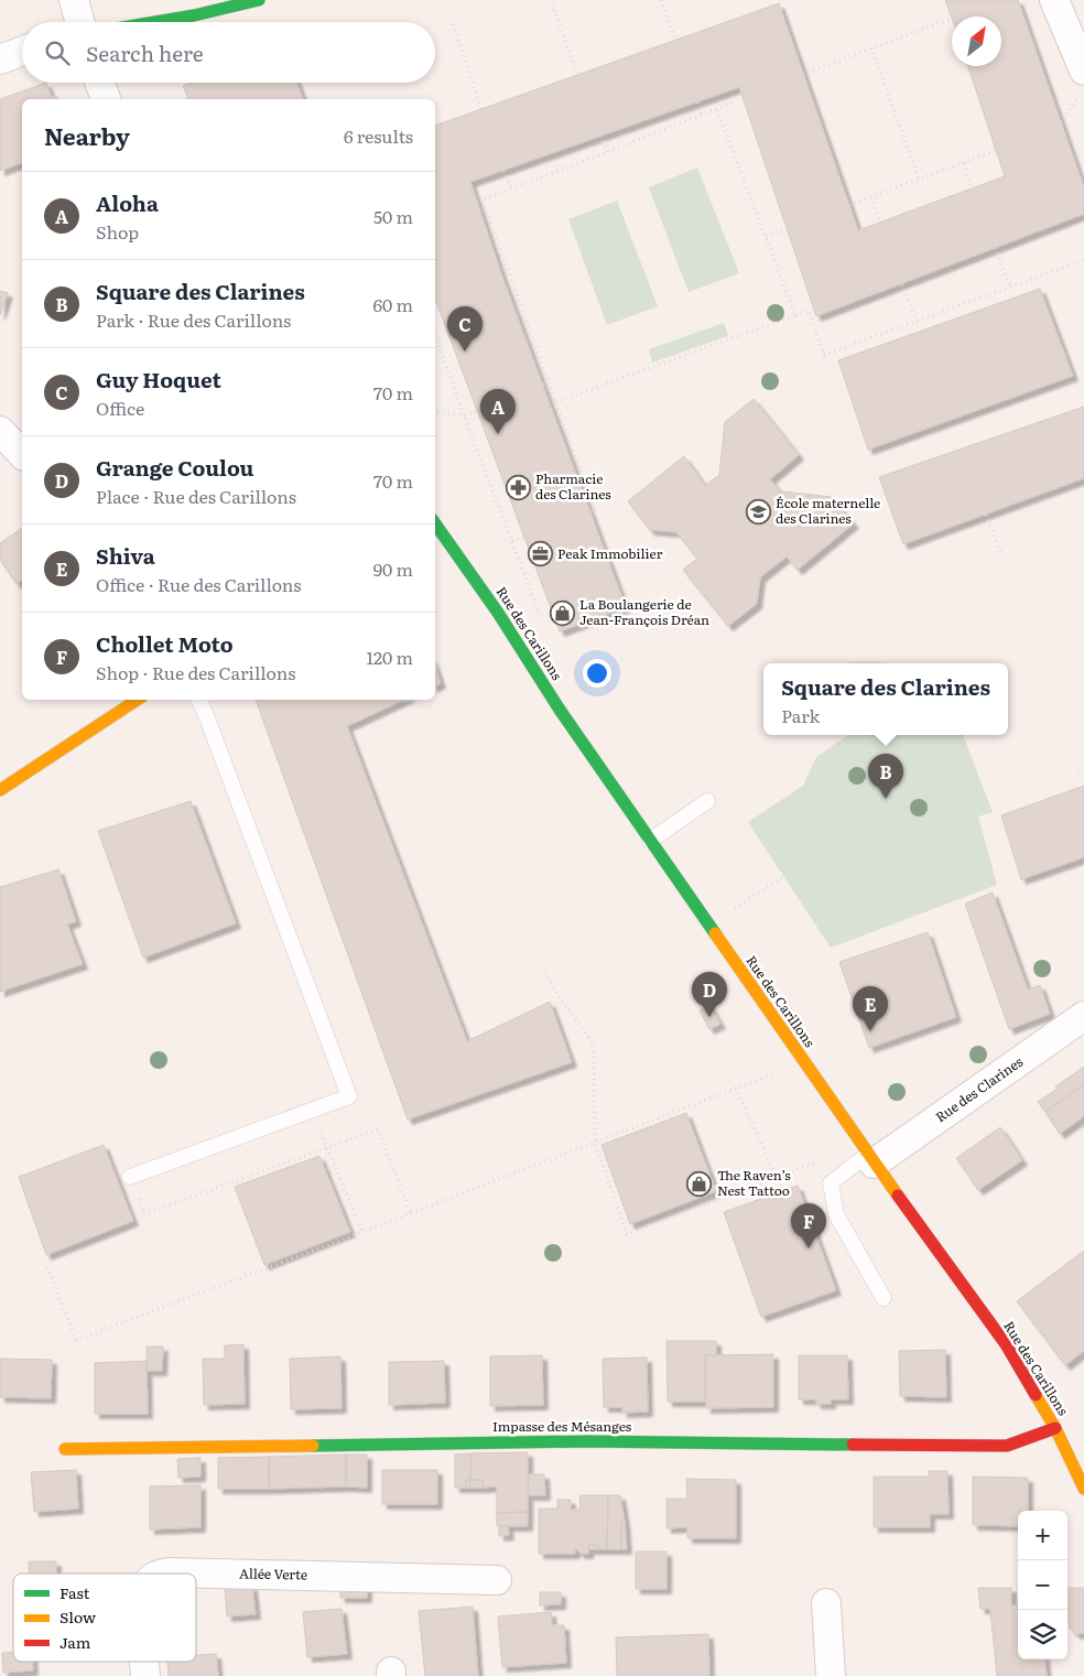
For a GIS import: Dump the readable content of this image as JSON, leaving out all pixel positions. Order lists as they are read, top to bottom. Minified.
{"streets":{"street":["Rue des Carillons","Rue des Clarines","Impasse des Mésanges","Allée Verte"]},"crossings":[["Rue des Carillons","Rue des Clarines"],["Rue des Carillons","Impasse des Mésanges"]],"places":{"pharmacy":["Pharmacie des Clarines"],"school or university":["École maternelle des Clarines"],"office":["Peak Immobilier"],"shop":["La Boulangerie de Jean-François Dréan","The Raven’s Nest Tattoo"]},"legend":["Fast","Slow","Jam"],"north":"top right","page":{"search":"Search here","heading":["Nearby","6 results"],"list":[{"mark":"A","name":"Aloha","note":"Shop","value":"50 m"},{"mark":"B","name":"Square des Clarines","note":"Park · Rue des Carillons","value":"60 m"},{"mark":"C","name":"Guy Hoquet","note":"Office","value":"70 m"},{"mark":"D","name":"Grange Coulou","note":"Place · Rue des Carillons","value":"70 m"},{"mark":"E","name":"Shiva","note":"Office · Rue des Carillons","value":"90 m"},{"mark":"F","name":"Chollet Moto","note":"Shop · Rue des Carillons","value":"120 m"}],"pins":["C","A","B","D","E","F"],"popup":["Square des Clarines","Park"],"map_buttons":["+","−"]}}
